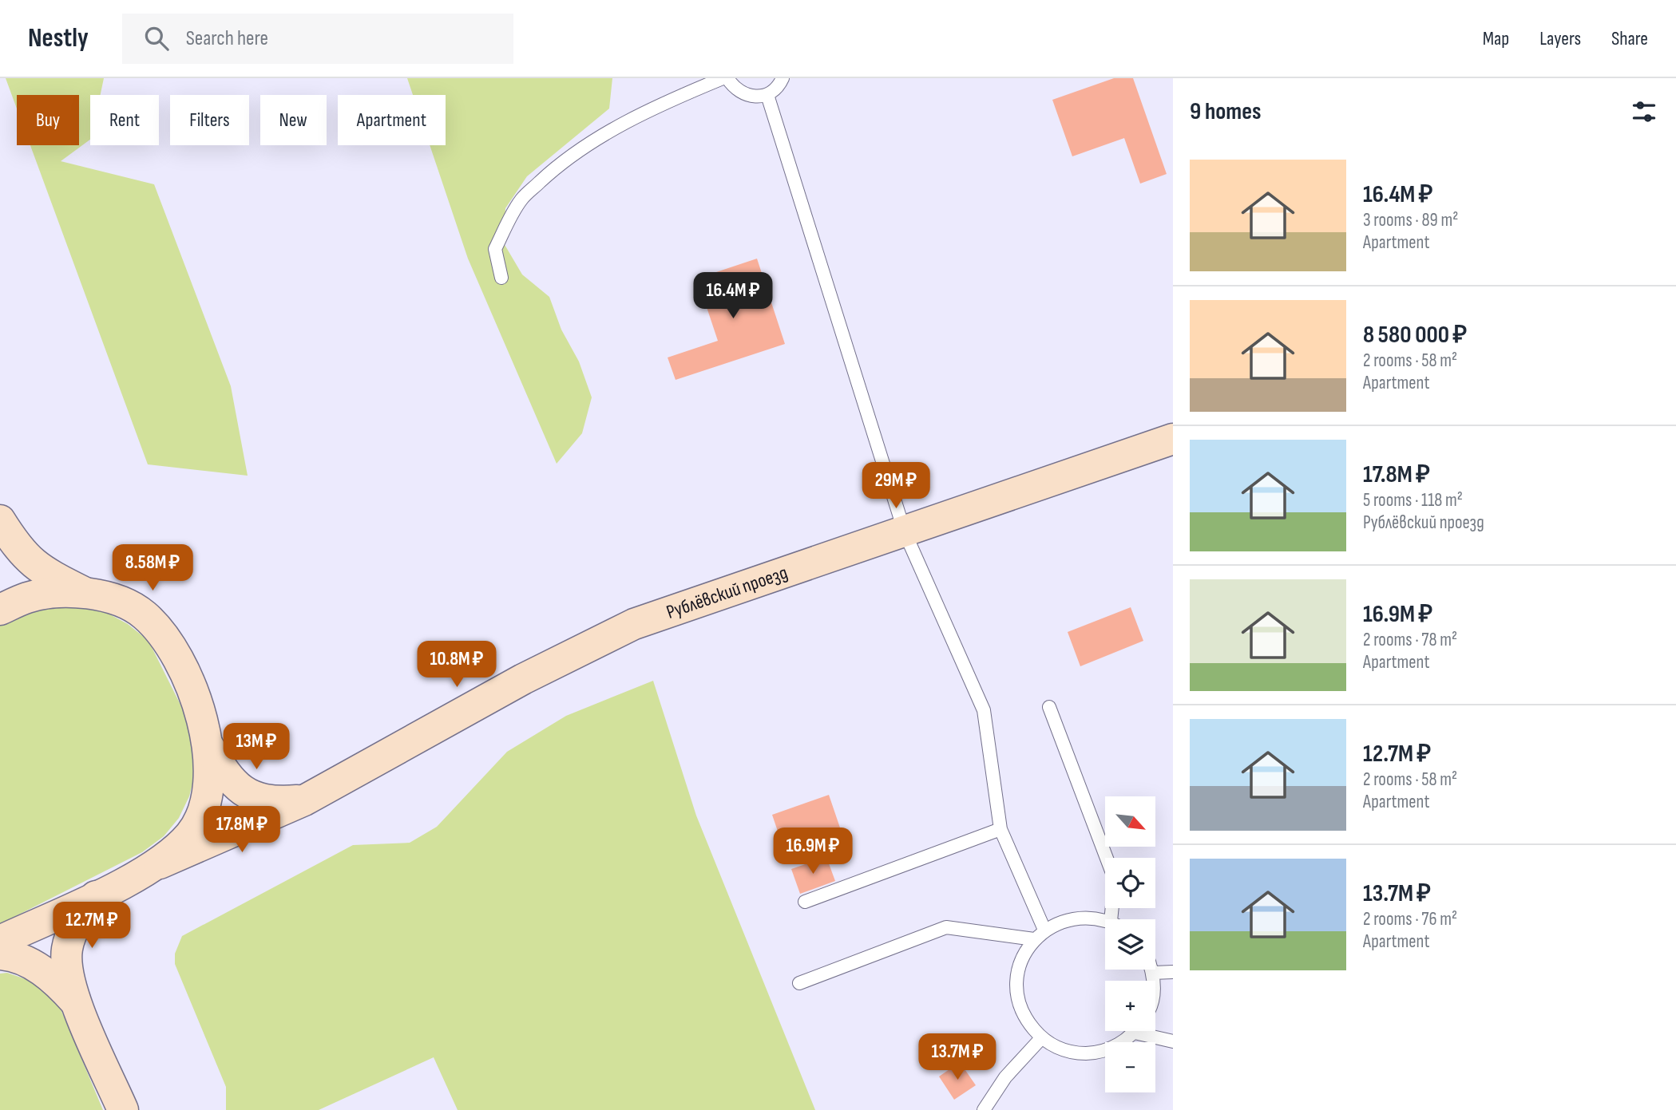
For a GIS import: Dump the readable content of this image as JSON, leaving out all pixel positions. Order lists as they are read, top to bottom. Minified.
{"streets":{"street":["Рублёвский проезд"]},"north":"bottom right","page":{"header":"Nestly","search":"Search here","nav":["Map","Layers","Share"],"heading":"9 homes","chip":["Buy","Rent","Filters","New","Apartment"],"list":[{"name":"16.4M ₽","note":"3 rooms · 89 m² · Apartment"},{"name":"8 580 000 ₽","note":"2 rooms · 58 m² · Apartment"},{"name":"17.8M ₽","note":"5 rooms · 118 m² · Рублёвский проезд"},{"name":"16.9M ₽","note":"2 rooms · 78 m² · Apartment"},{"name":"12.7M ₽","note":"2 rooms · 58 m² · Apartment"},{"name":"13.7M ₽","note":"2 rooms · 76 m² · Apartment"}],"price":["16.4M ₽","29M ₽","8.58M ₽","10.8M ₽","13M ₽","17.8M ₽","16.9M ₽","12.7M ₽","13.7M ₽"],"map_buttons":["+","−"]}}
